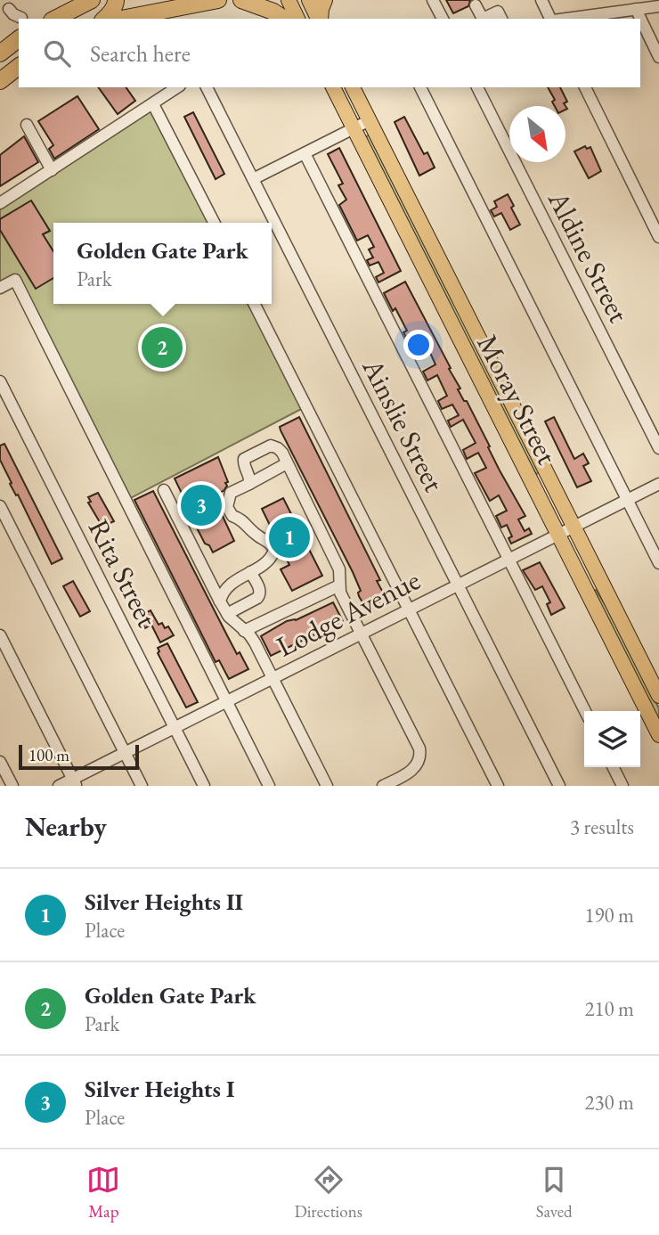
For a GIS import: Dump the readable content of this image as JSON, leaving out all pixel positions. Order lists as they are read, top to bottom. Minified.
{"streets":{"main road":["Moray Street"],"street":["Aldine Street","Ainslie Street","Rita Street","Lodge Avenue"]},"crossings":[["Moray Street","Lodge Avenue"],["Ainslie Street","Lodge Avenue"],["Rita Street","Lodge Avenue"]],"scale_bar":"100 m","north":"bottom right","page":{"search":"Search here","popup":["Golden Gate Park","Park"],"pins":["2","3","1"],"scale":"100 m","heading":["Nearby","3 results"],"list":[{"mark":"1","name":"Silver Heights II","note":"Place","value":"190 m"},{"mark":"2","name":"Golden Gate Park","note":"Park","value":"210 m"},{"mark":"3","name":"Silver Heights I","note":"Place","value":"230 m"}],"nav":["Map","Directions","Saved"]}}
